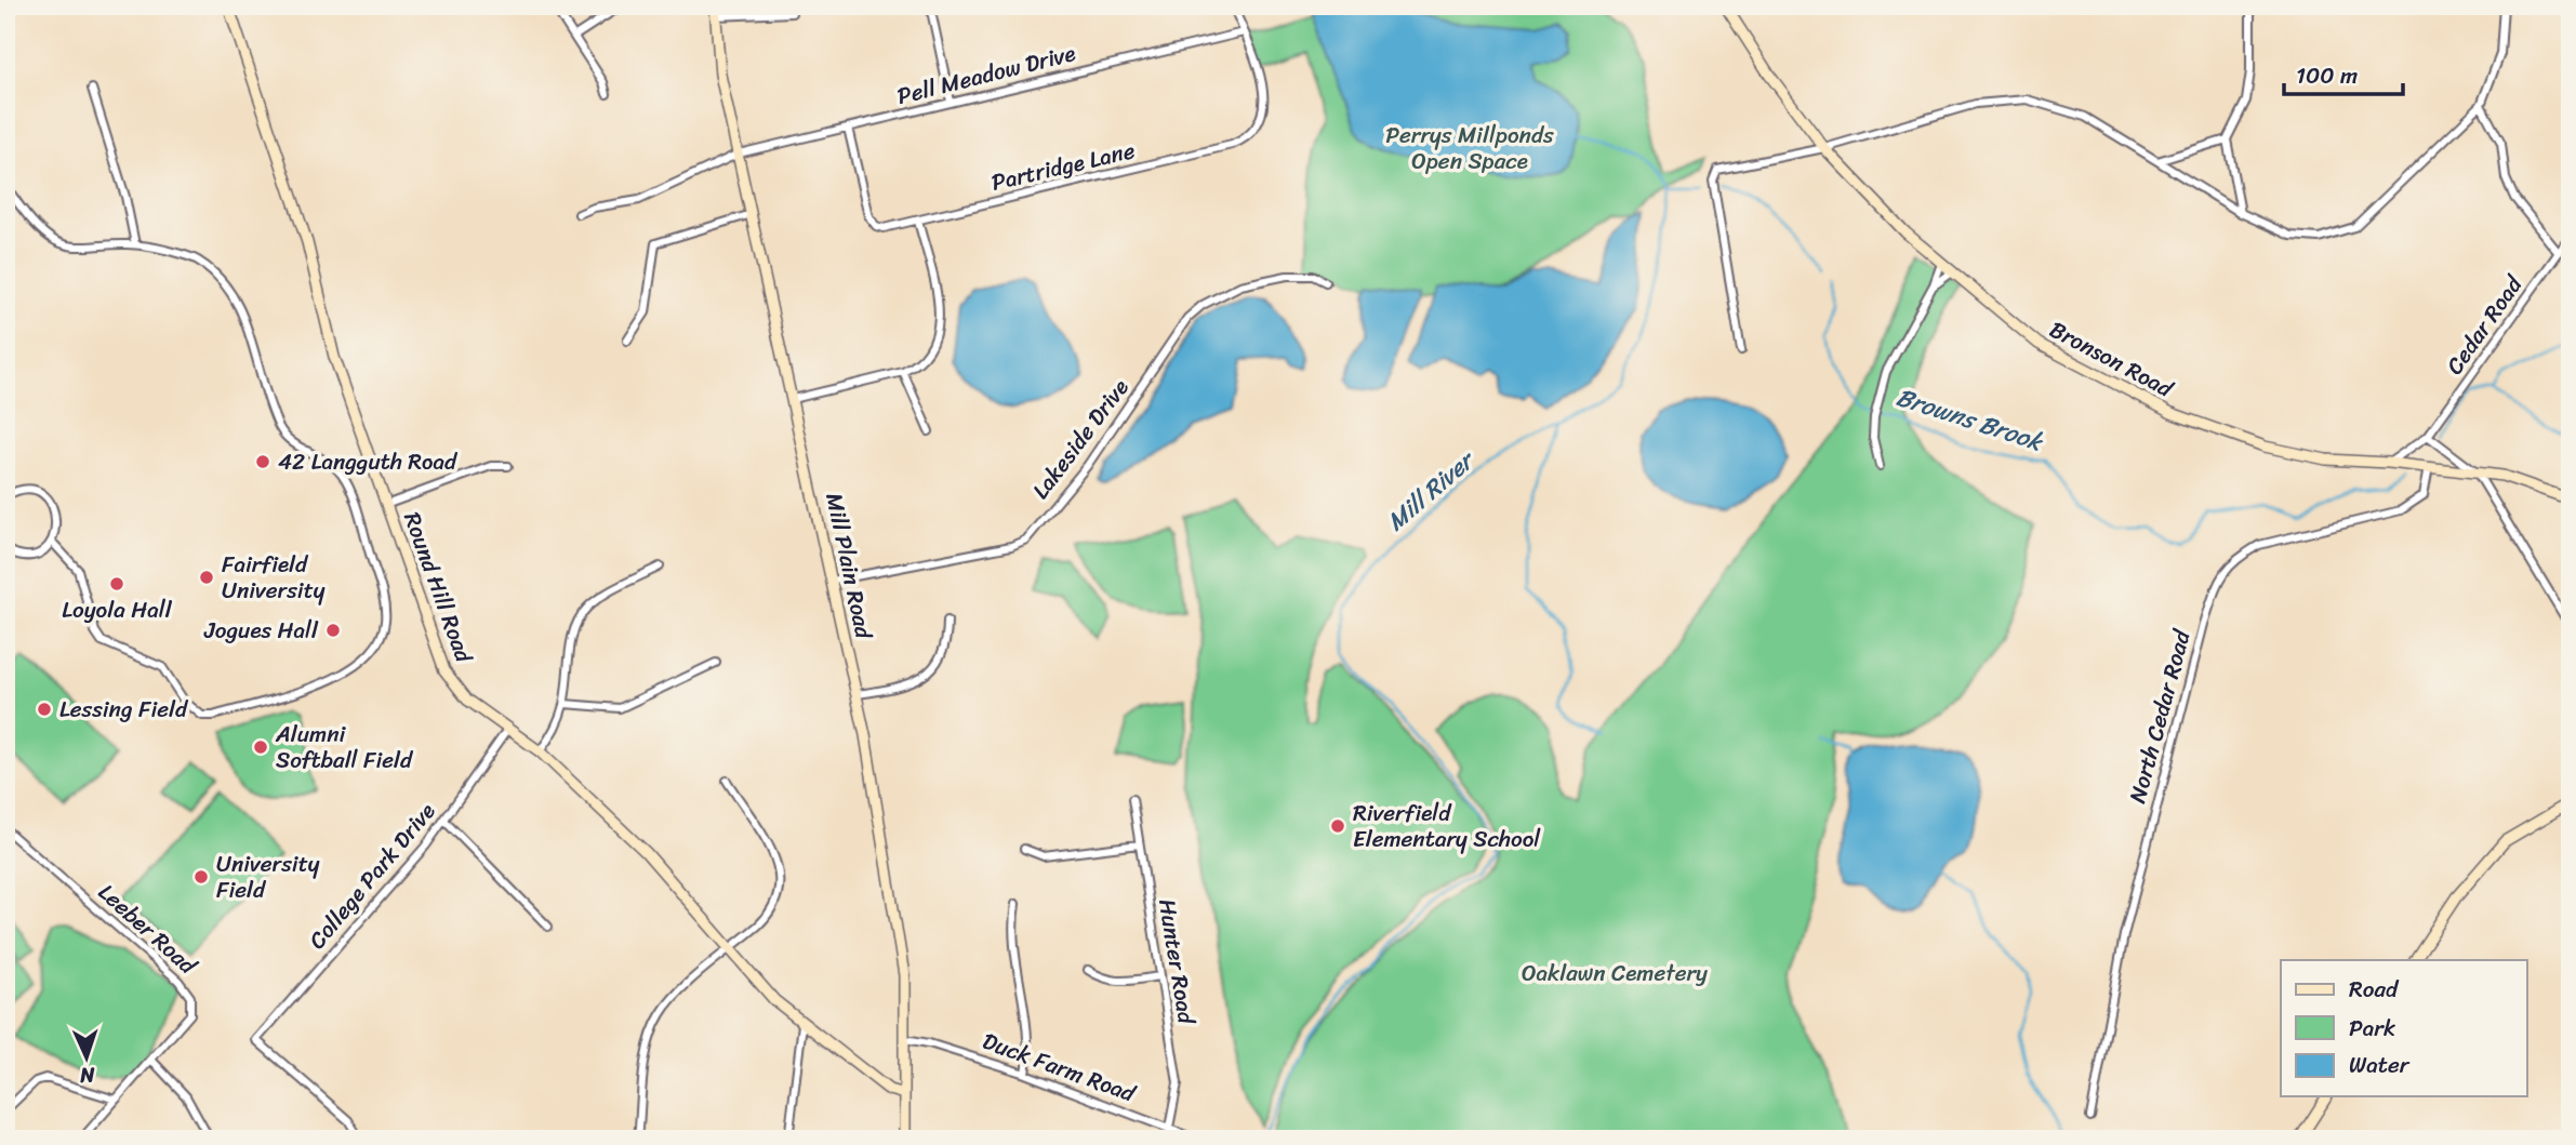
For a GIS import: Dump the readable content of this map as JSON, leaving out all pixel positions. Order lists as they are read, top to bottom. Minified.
{"streets":{"main road":["Bronson Road","Mill Plain Road","Round Hill Road"],"street":["Pell Meadow Drive","Partridge Lane","Cedar Road","Lakeside Drive","North Cedar Road","College Park Drive","Leeber Road","Hunter Road","Duck Farm Road"]},"crossings":[["Pell Meadow Drive","Partridge Lane"],["Pell Meadow Drive","Mill Plain Road"],["Cedar Road","Bronson Road"],["Bronson Road","North Cedar Road"],["Lakeside Drive","Mill Plain Road"],["Mill Plain Road","Round Hill Road"],["Mill Plain Road","Duck Farm Road"],["Round Hill Road","College Park Drive"],["Hunter Road","Duck Farm Road"]],"water":["Browns Brook","Mill River"],"parks":["Perrys Millponds Open Space","Oaklawn Cemetery"],"places":["42 Langguth Road","Fairfield University","Loyola Hall","Jogues Hall","Lessing Field","Alumni Softball Field","Riverfield Elementary School","University Field"],"legend":["Road","Park","Water"],"scale_bar":"100 m","north":"bottom"}
